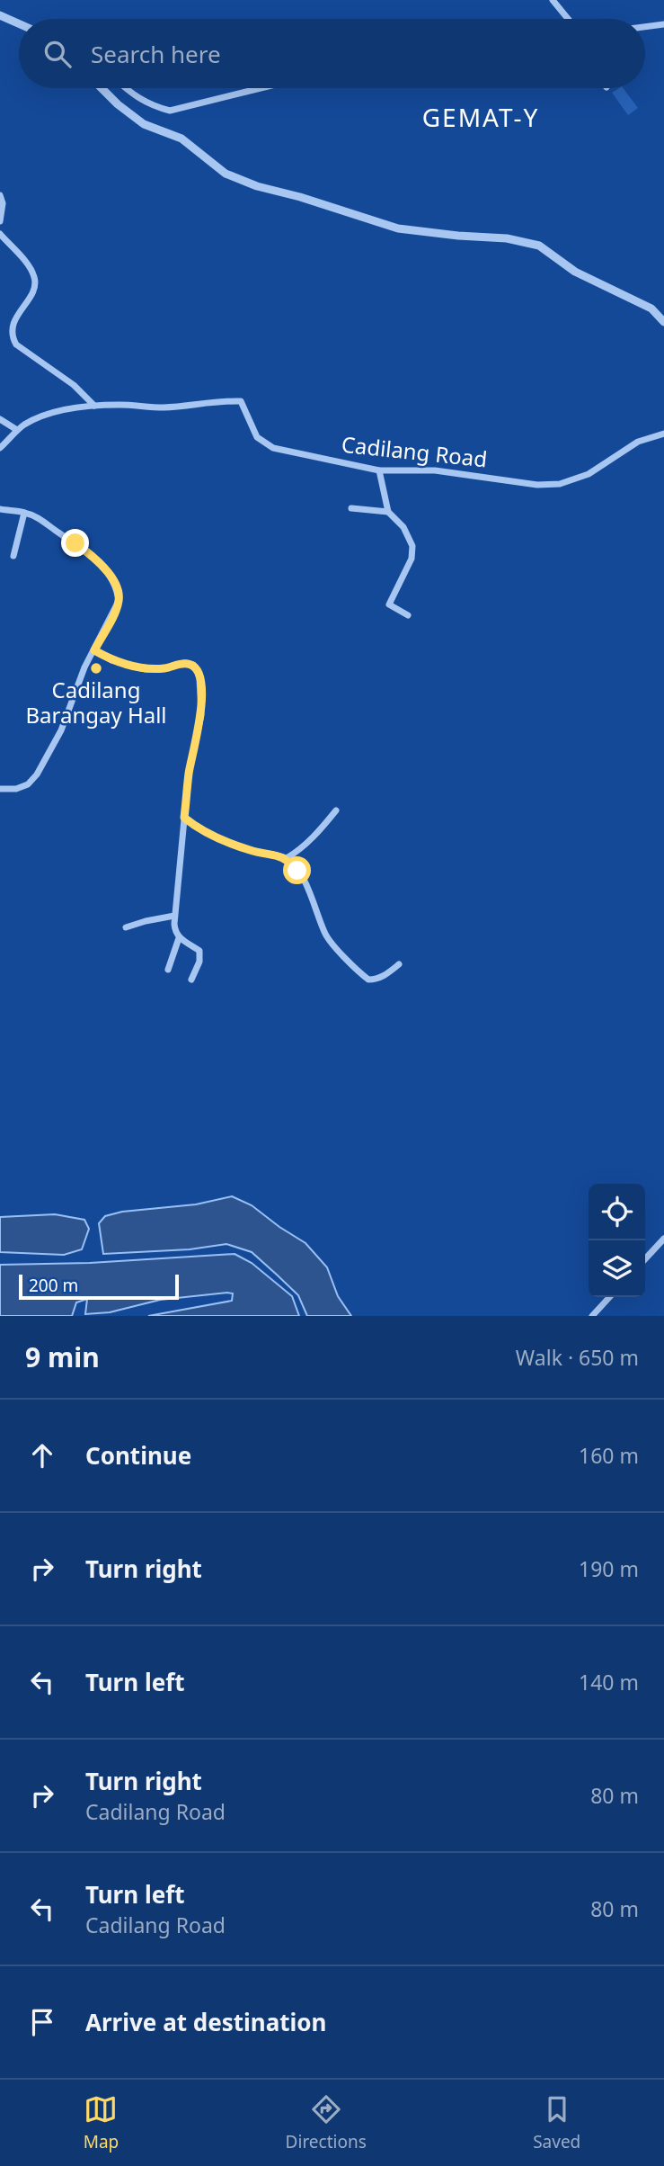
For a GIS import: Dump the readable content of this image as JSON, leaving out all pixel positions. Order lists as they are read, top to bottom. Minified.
{"streets":{"street":["Cadilang Road"]},"districts":["GEMAT-Y"],"places":["Cadilang Barangay Hall"],"scale_bar":"200 m","page":{"search":"Search here","scale":"200 m","heading":["9 min","Walk · 650 m"],"list":[["Continue","160 m"],["Turn right","190 m"],["Turn left","140 m"],["Turn right","Cadilang Road","80 m"],["Turn left","Cadilang Road","80 m"],"Arrive at destination"],"nav":["Map","Directions","Saved"]}}
